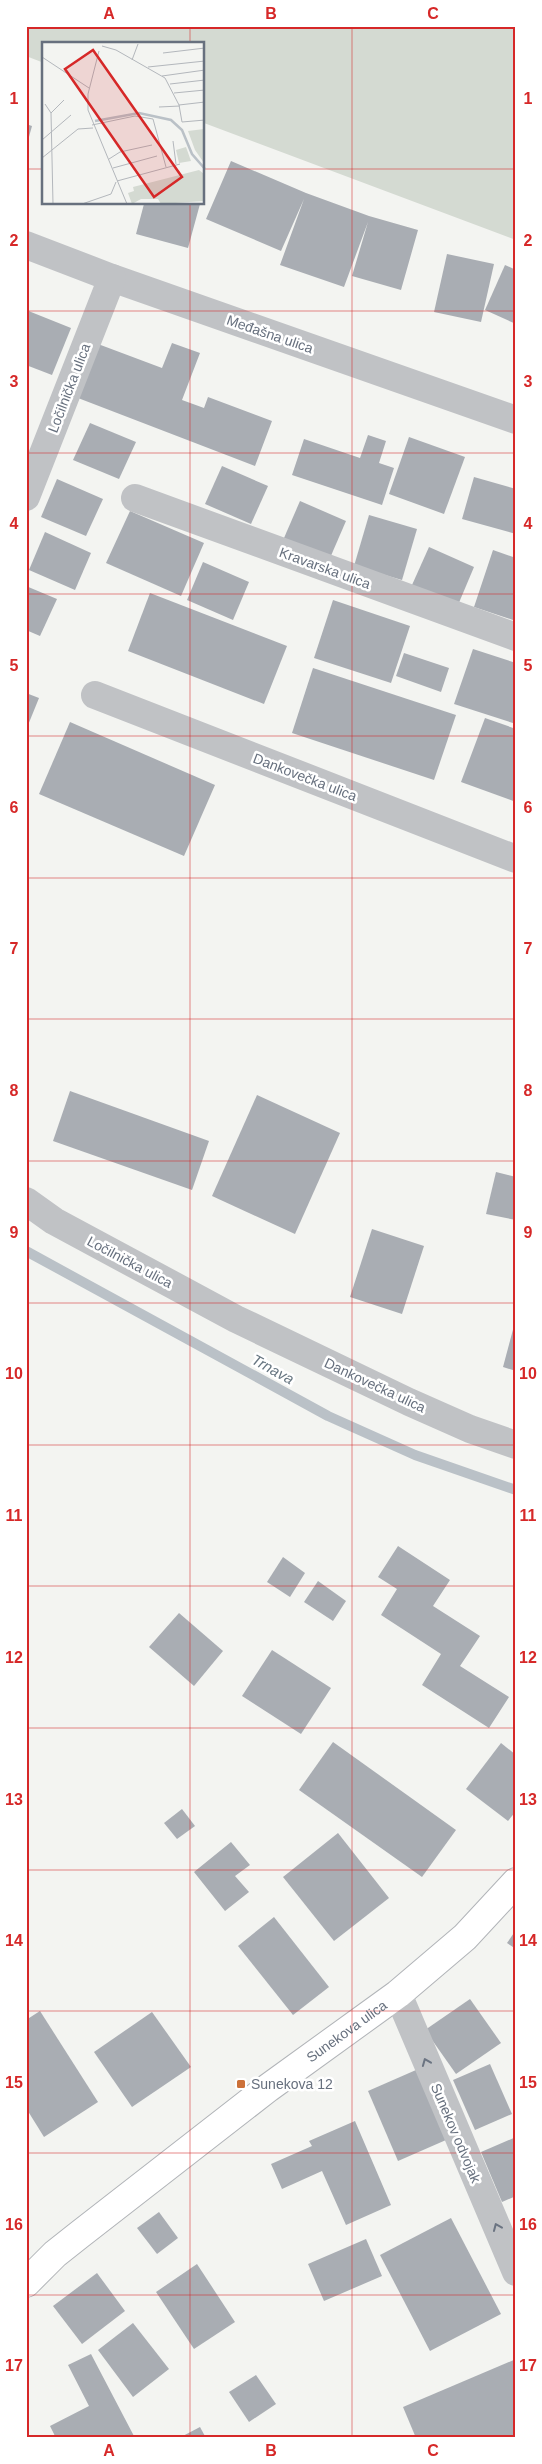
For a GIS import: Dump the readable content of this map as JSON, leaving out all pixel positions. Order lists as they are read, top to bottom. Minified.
{"streets":{"main road":["Sunekova ulica"],"street":["Međašna ulica","Ločilnička ulica","Kravarska ulica","Dankovečka ulica","Sunekov odvojak"]},"crossings":[["Međašna ulica","Ločilnička ulica"],["Ločilnička ulica","Dankovečka ulica"],["Sunekova ulica","Sunekov odvojak"]],"one_way":["Sunekov odvojak"],"water":["Trnava"],"places":{"transit":["Sunekova 12"]},"grid":{"columns":["A","B","C"],"rows":["1","2","3","4","5","6","7","8","9","10","11","12","13","14","15","16","17"]}}
